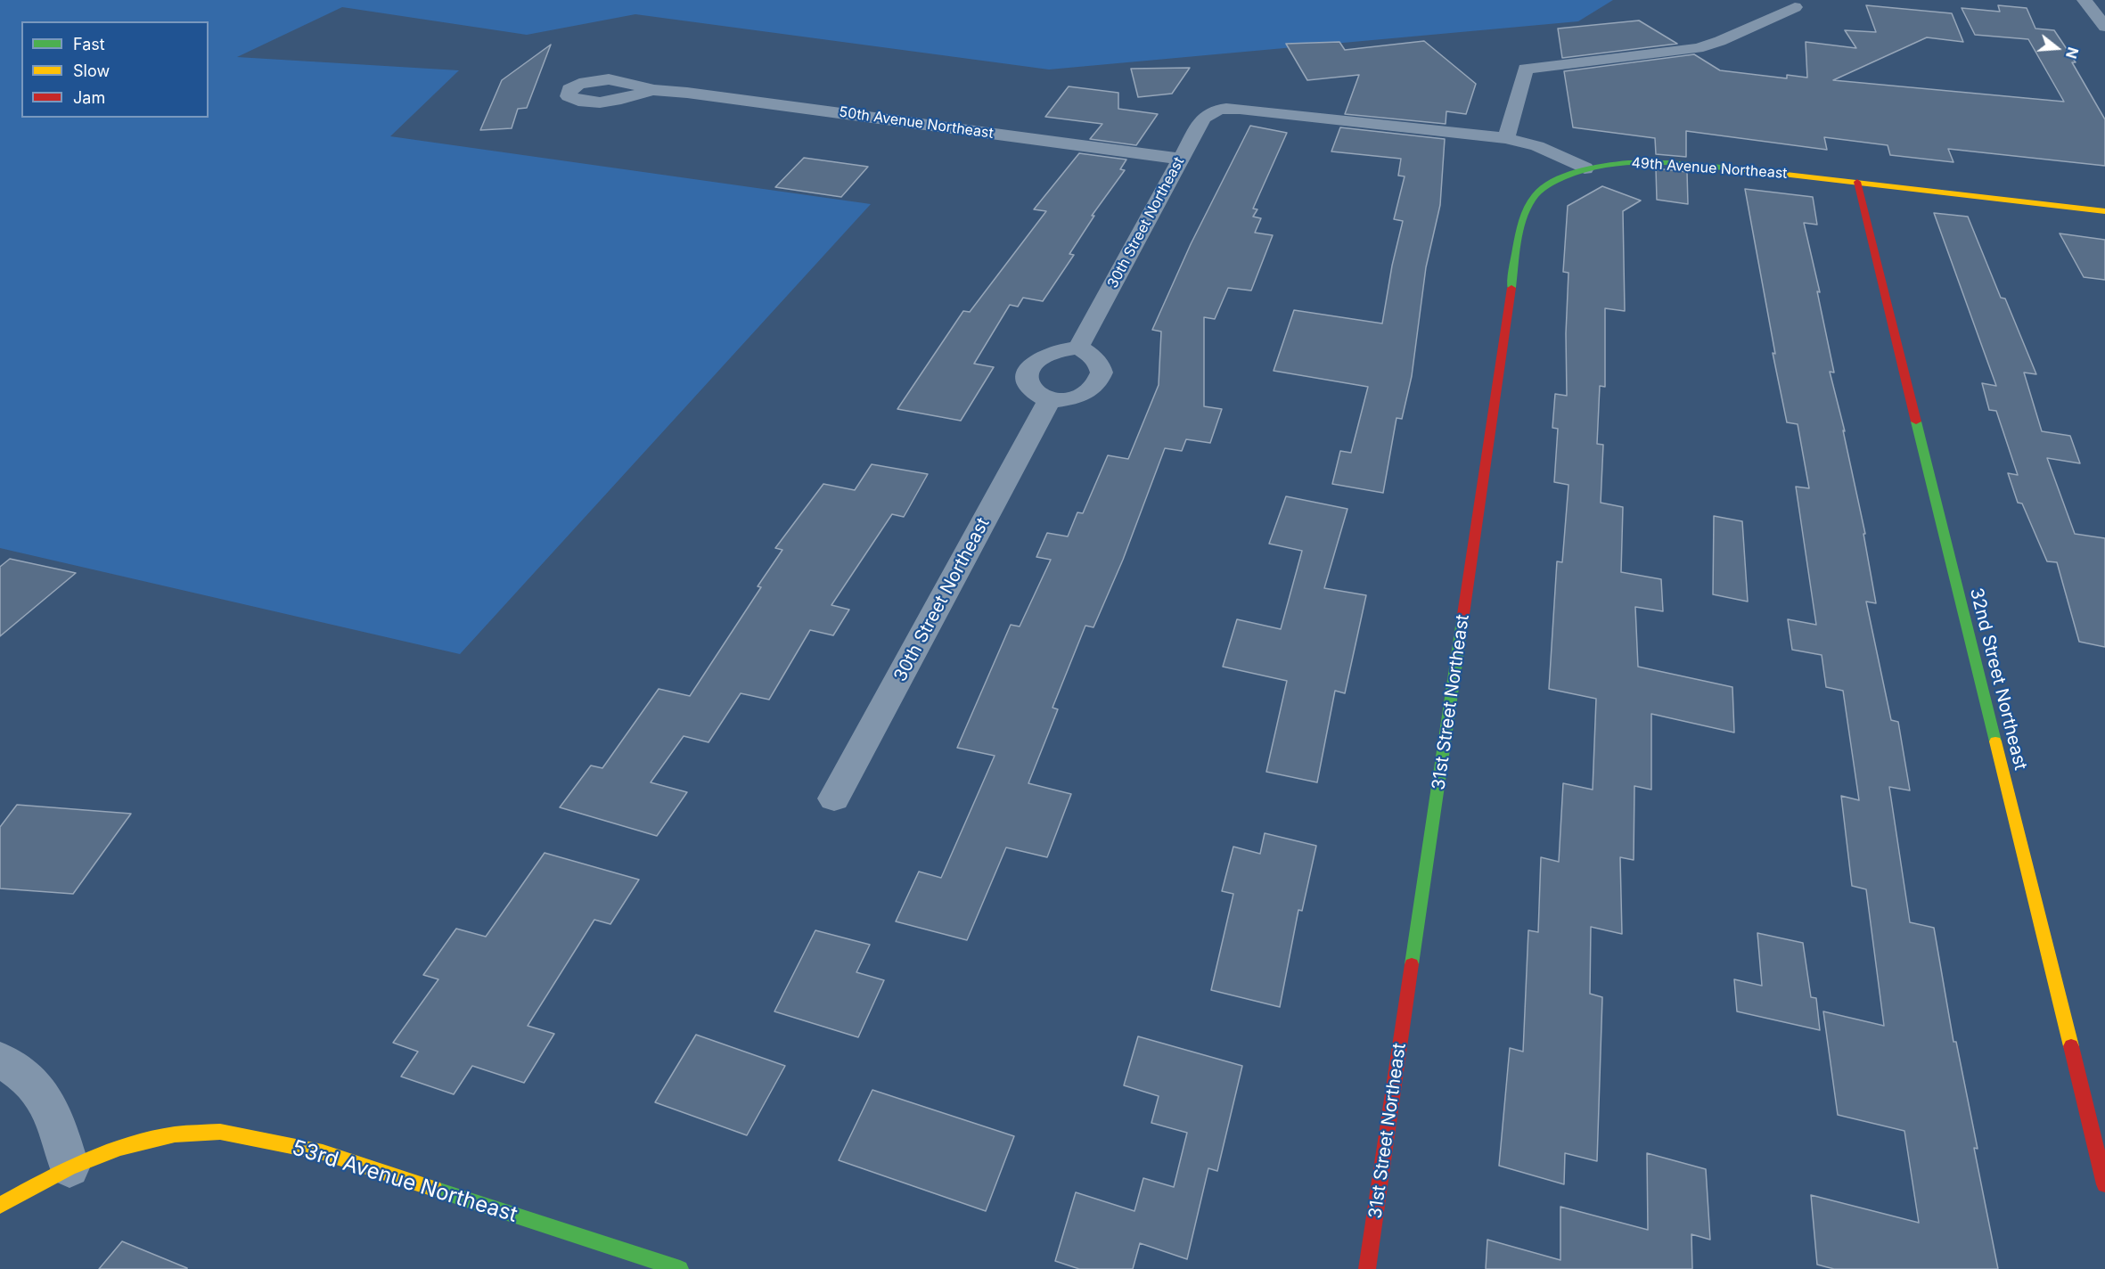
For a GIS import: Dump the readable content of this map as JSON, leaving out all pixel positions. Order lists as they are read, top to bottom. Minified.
{"streets":{"street":["50th Avenue Northeast","49th Avenue Northeast","30th Street Northeast","32nd Street Northeast","31st Street Northeast","53rd Avenue Northeast"]},"crossings":[["50th Avenue Northeast","30th Street Northeast"],["49th Avenue Northeast","32nd Street Northeast"],["49th Avenue Northeast","31st Street Northeast"]],"legend":["Fast","Slow","Jam"],"north":"right"}
